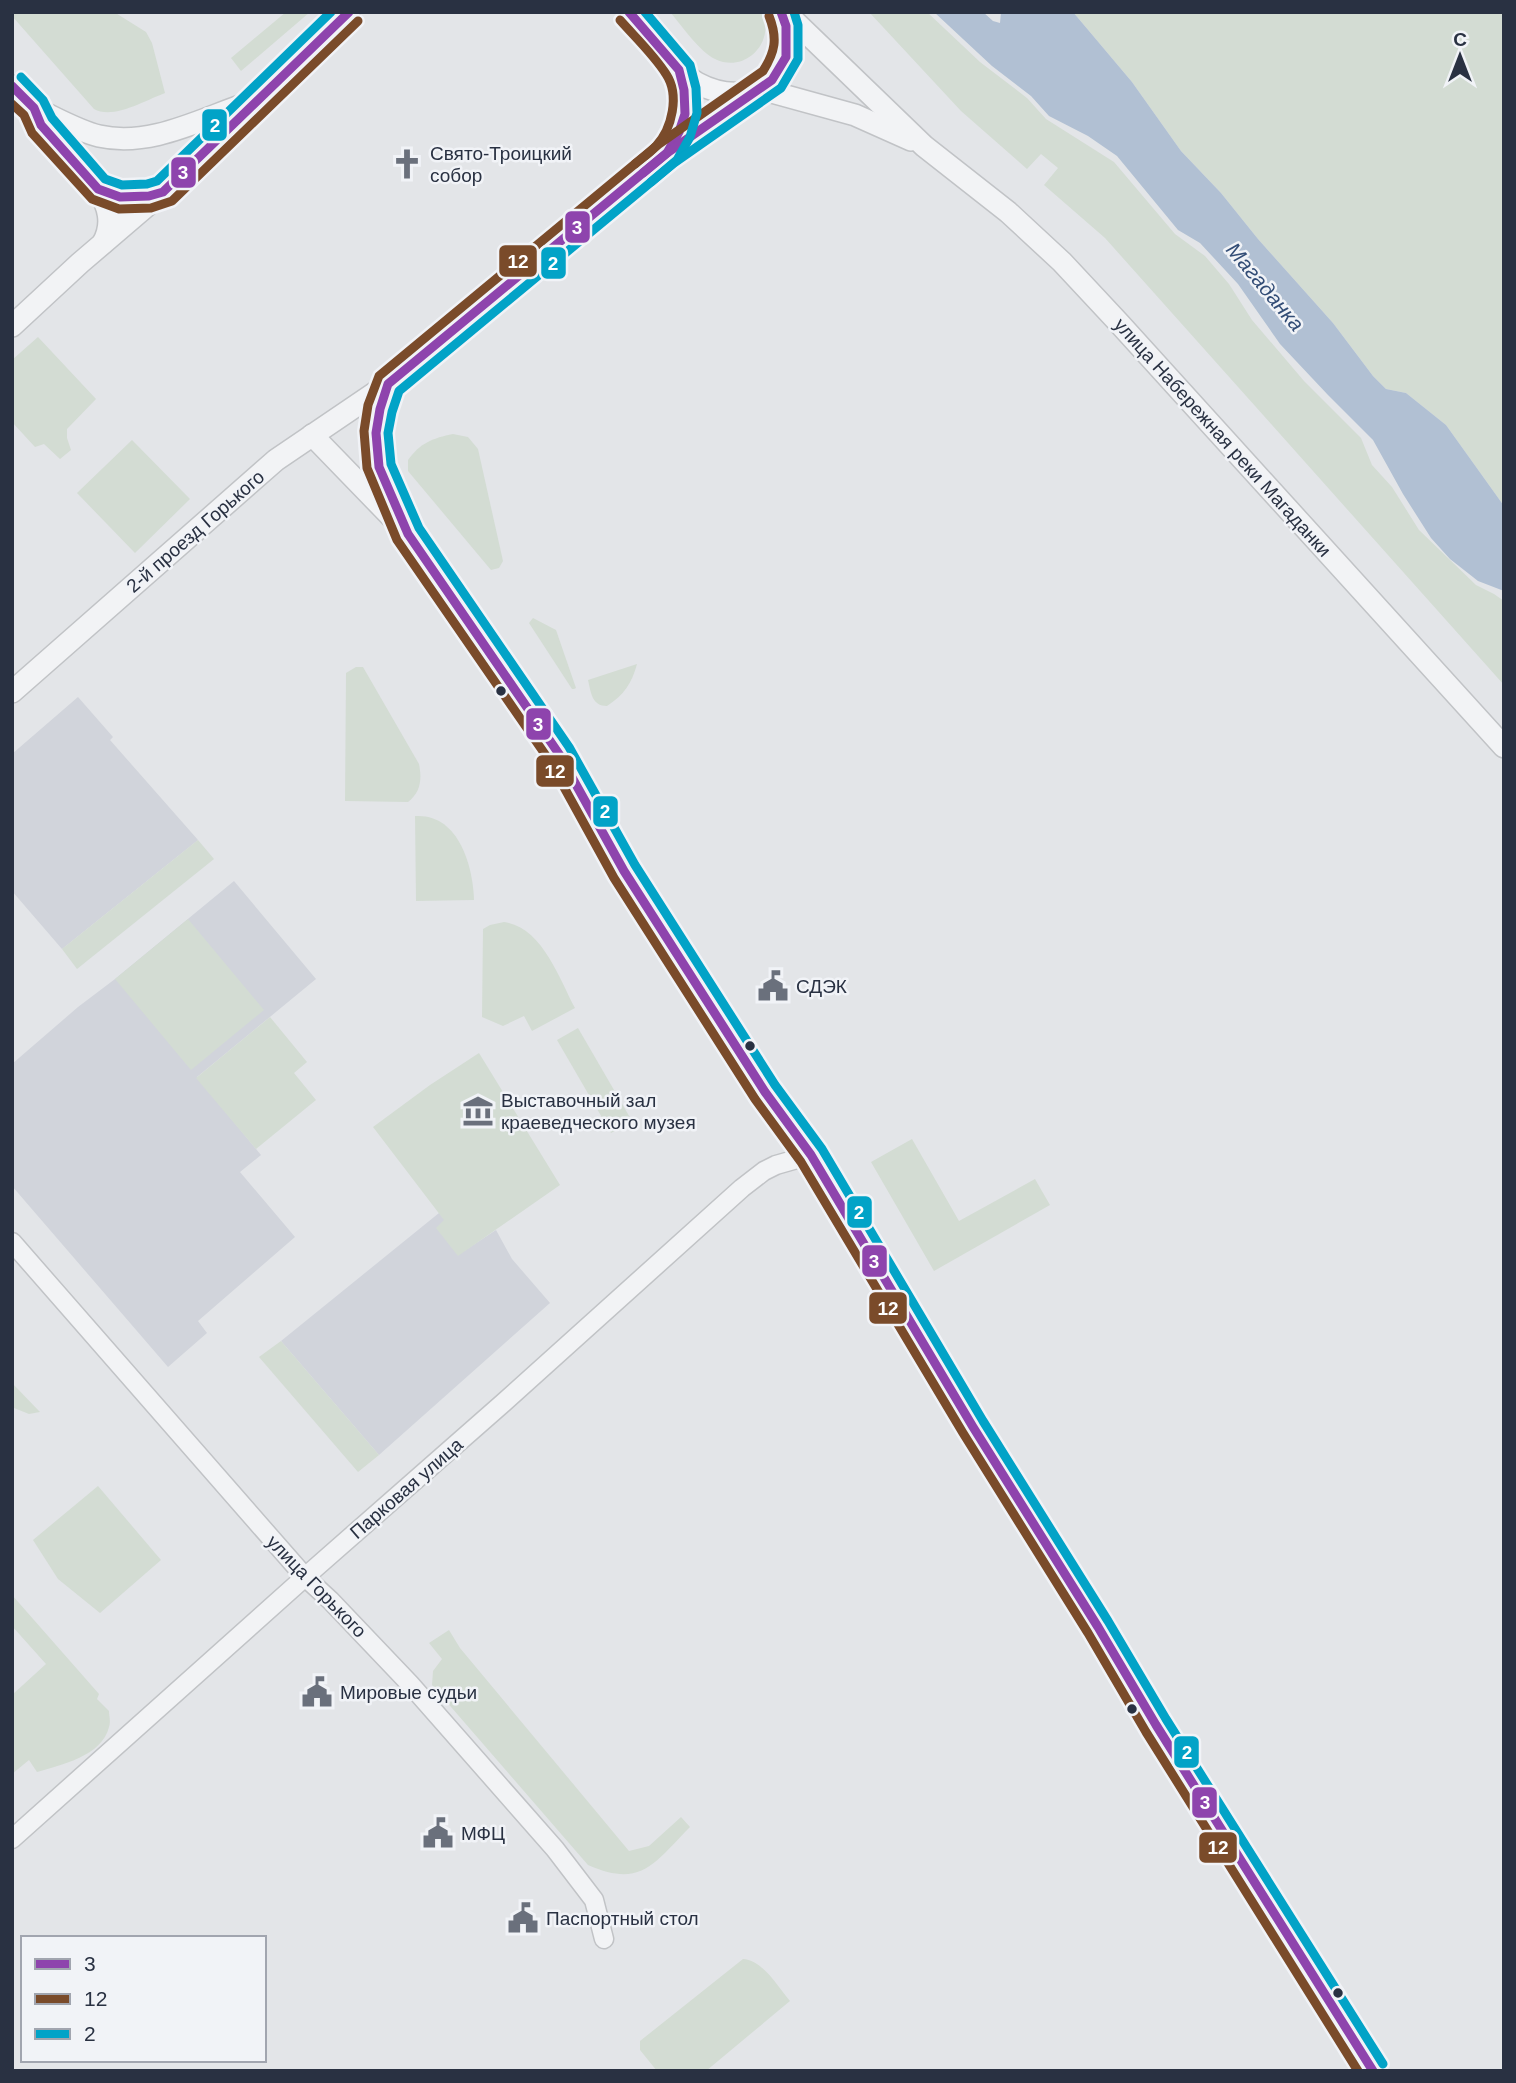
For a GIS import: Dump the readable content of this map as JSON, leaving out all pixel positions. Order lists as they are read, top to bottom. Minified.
{"streets":{"street":["улица Набережная реки Магаданки","2-й проезд Горького","Парковая улица","улица Горького"]},"crossings":[["улица Набережная реки Магаданки","2-й проезд Горького"],["Парковая улица","улица Горького"]],"water":["Магаданка"],"places":{"church":["Свято-Троицкий собор"],"public building":["СДЭК","Мировые судьи","МФЦ","Паспортный стол"],"museum":["Выставочный зал краеведческого музея"]},"lines":["transit line 3","transit line 2","transit line 12"],"legend":["3","12","2"],"north":"top"}
